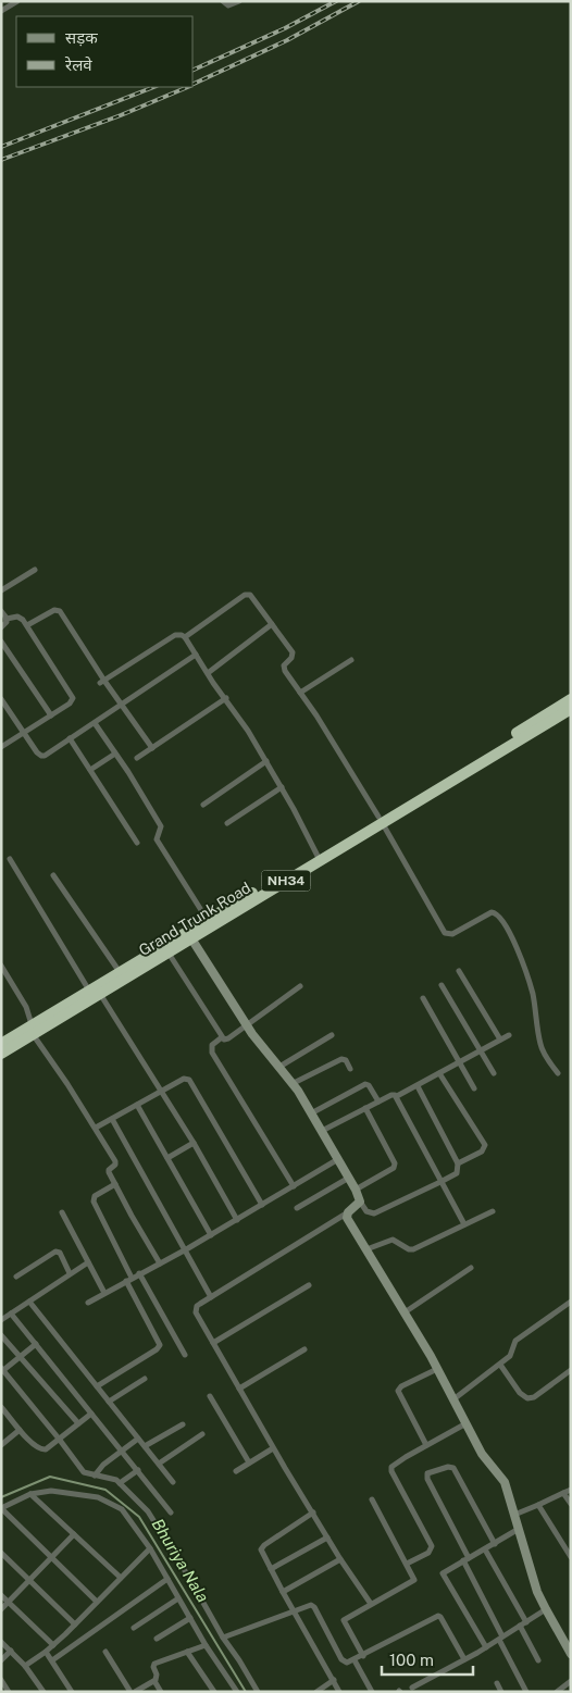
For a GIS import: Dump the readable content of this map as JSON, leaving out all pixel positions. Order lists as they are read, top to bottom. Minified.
{"streets":{"highway":["NH34","Grand Trunk Road"]},"water":["Bhuriya Nala"],"legend":["सड़क","रेलवे"],"scale_bar":"100 m"}
